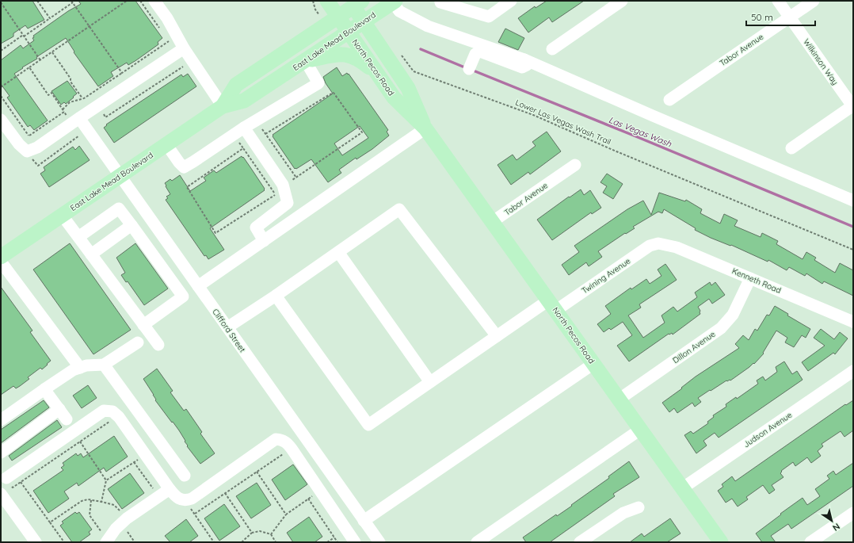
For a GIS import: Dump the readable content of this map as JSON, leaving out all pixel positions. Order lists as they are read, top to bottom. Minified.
{"streets":{"main road":["East Lake Mead Boulevard","North Pecos Road"],"street":["Tabor Avenue","Wilkinson Way","Twining Avenue","Kenneth Road","Clifford Street","Dillon Avenue","Judson Avenue"],"path":["Lower Las Vegas Wash Trail"]},"crossings":[["East Lake Mead Boulevard","North Pecos Road"],["East Lake Mead Boulevard","Clifford Street"],["Tabor Avenue","Wilkinson Way"],["Tabor Avenue","North Pecos Road"],["North Pecos Road","Twining Avenue"],["North Pecos Road","Dillon Avenue"],["North Pecos Road","Judson Avenue"],["Twining Avenue","Kenneth Road"],["Kenneth Road","Dillon Avenue"]],"water":["Las Vegas Wash"],"scale_bar":"50 m","north":"bottom right"}
